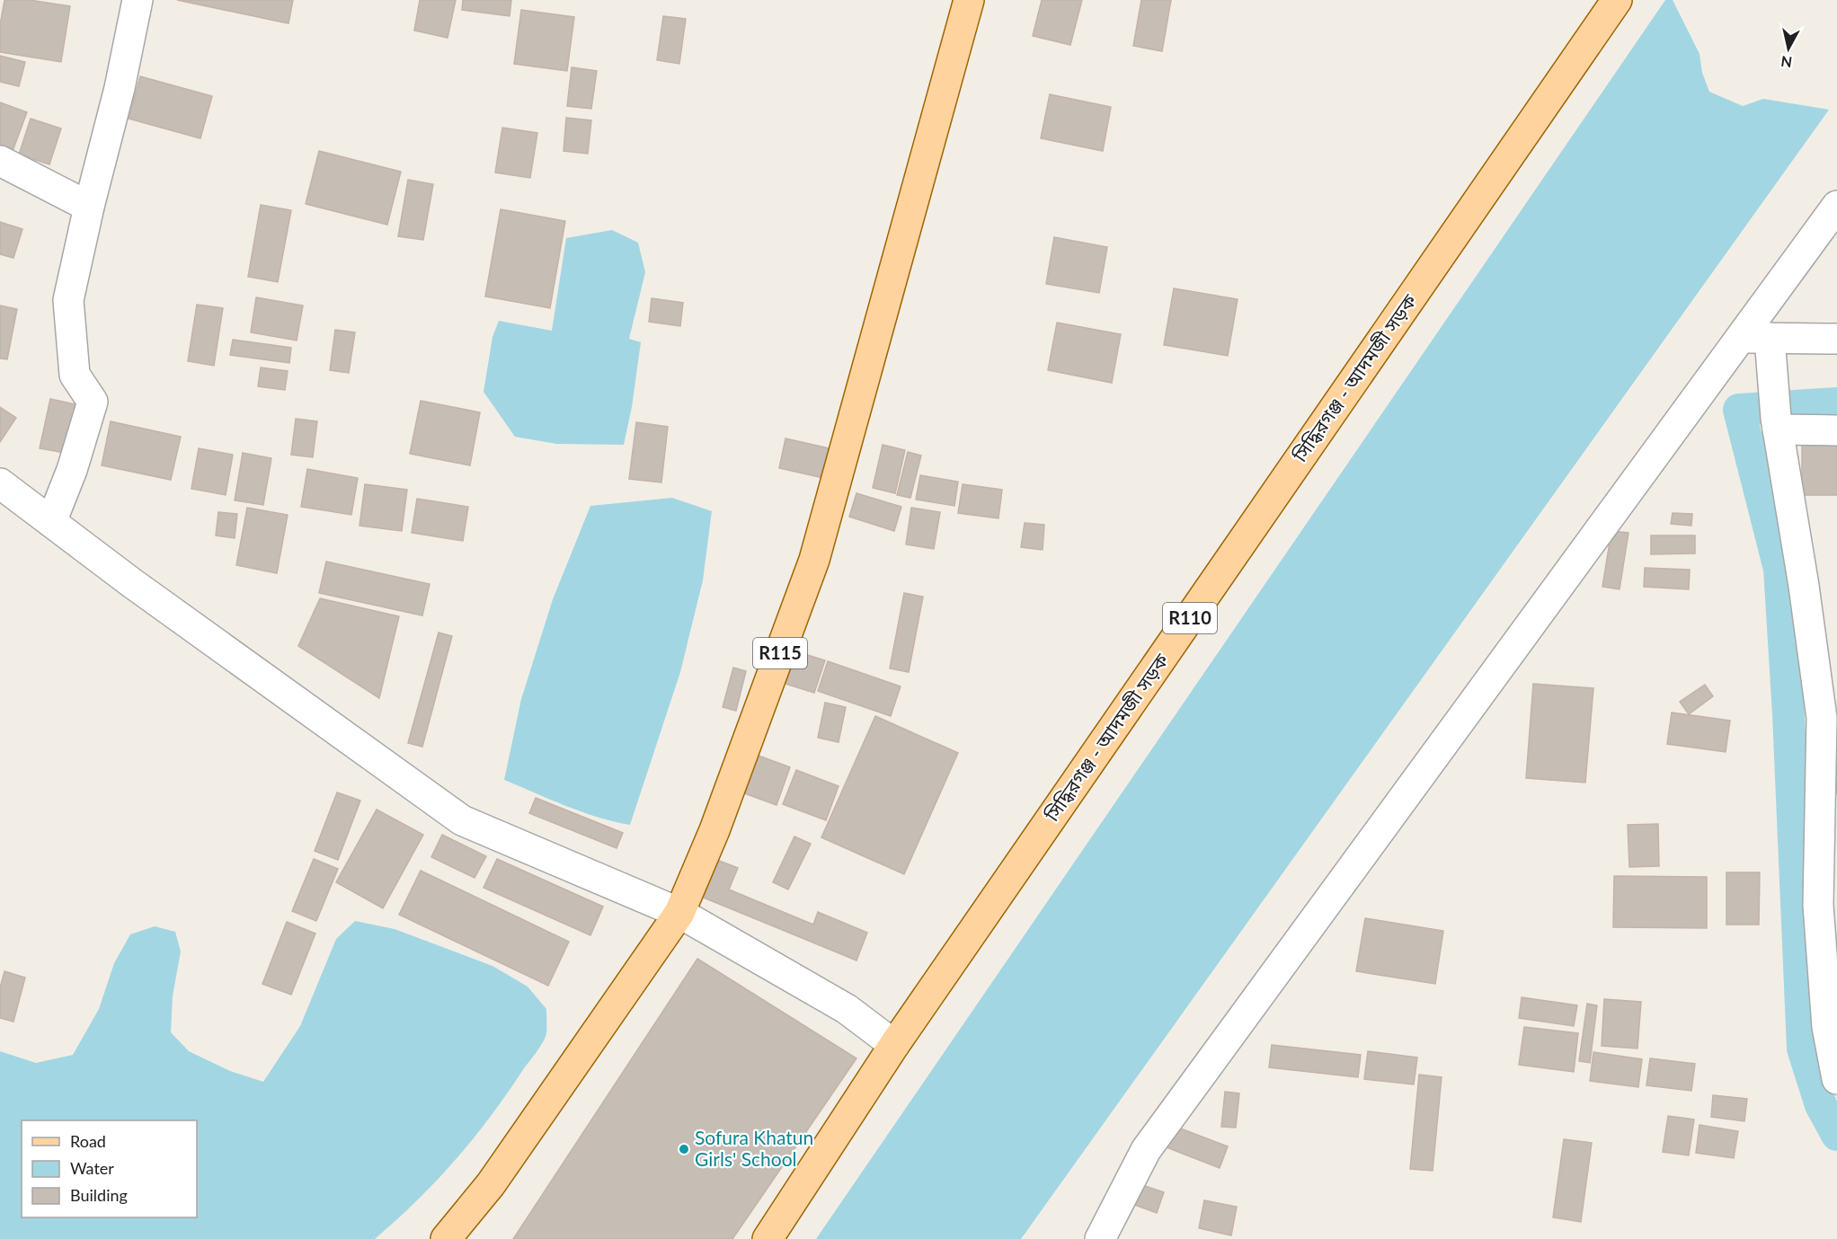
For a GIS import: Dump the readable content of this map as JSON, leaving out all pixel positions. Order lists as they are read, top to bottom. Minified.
{"streets":{"main road":["সিদ্ধিরগঞ্জ - আদমজী সড়ক","R110","R115"]},"places":["Sofura Khatun Girls' School"],"legend":["Road","Water","Building"],"north":"bottom"}
